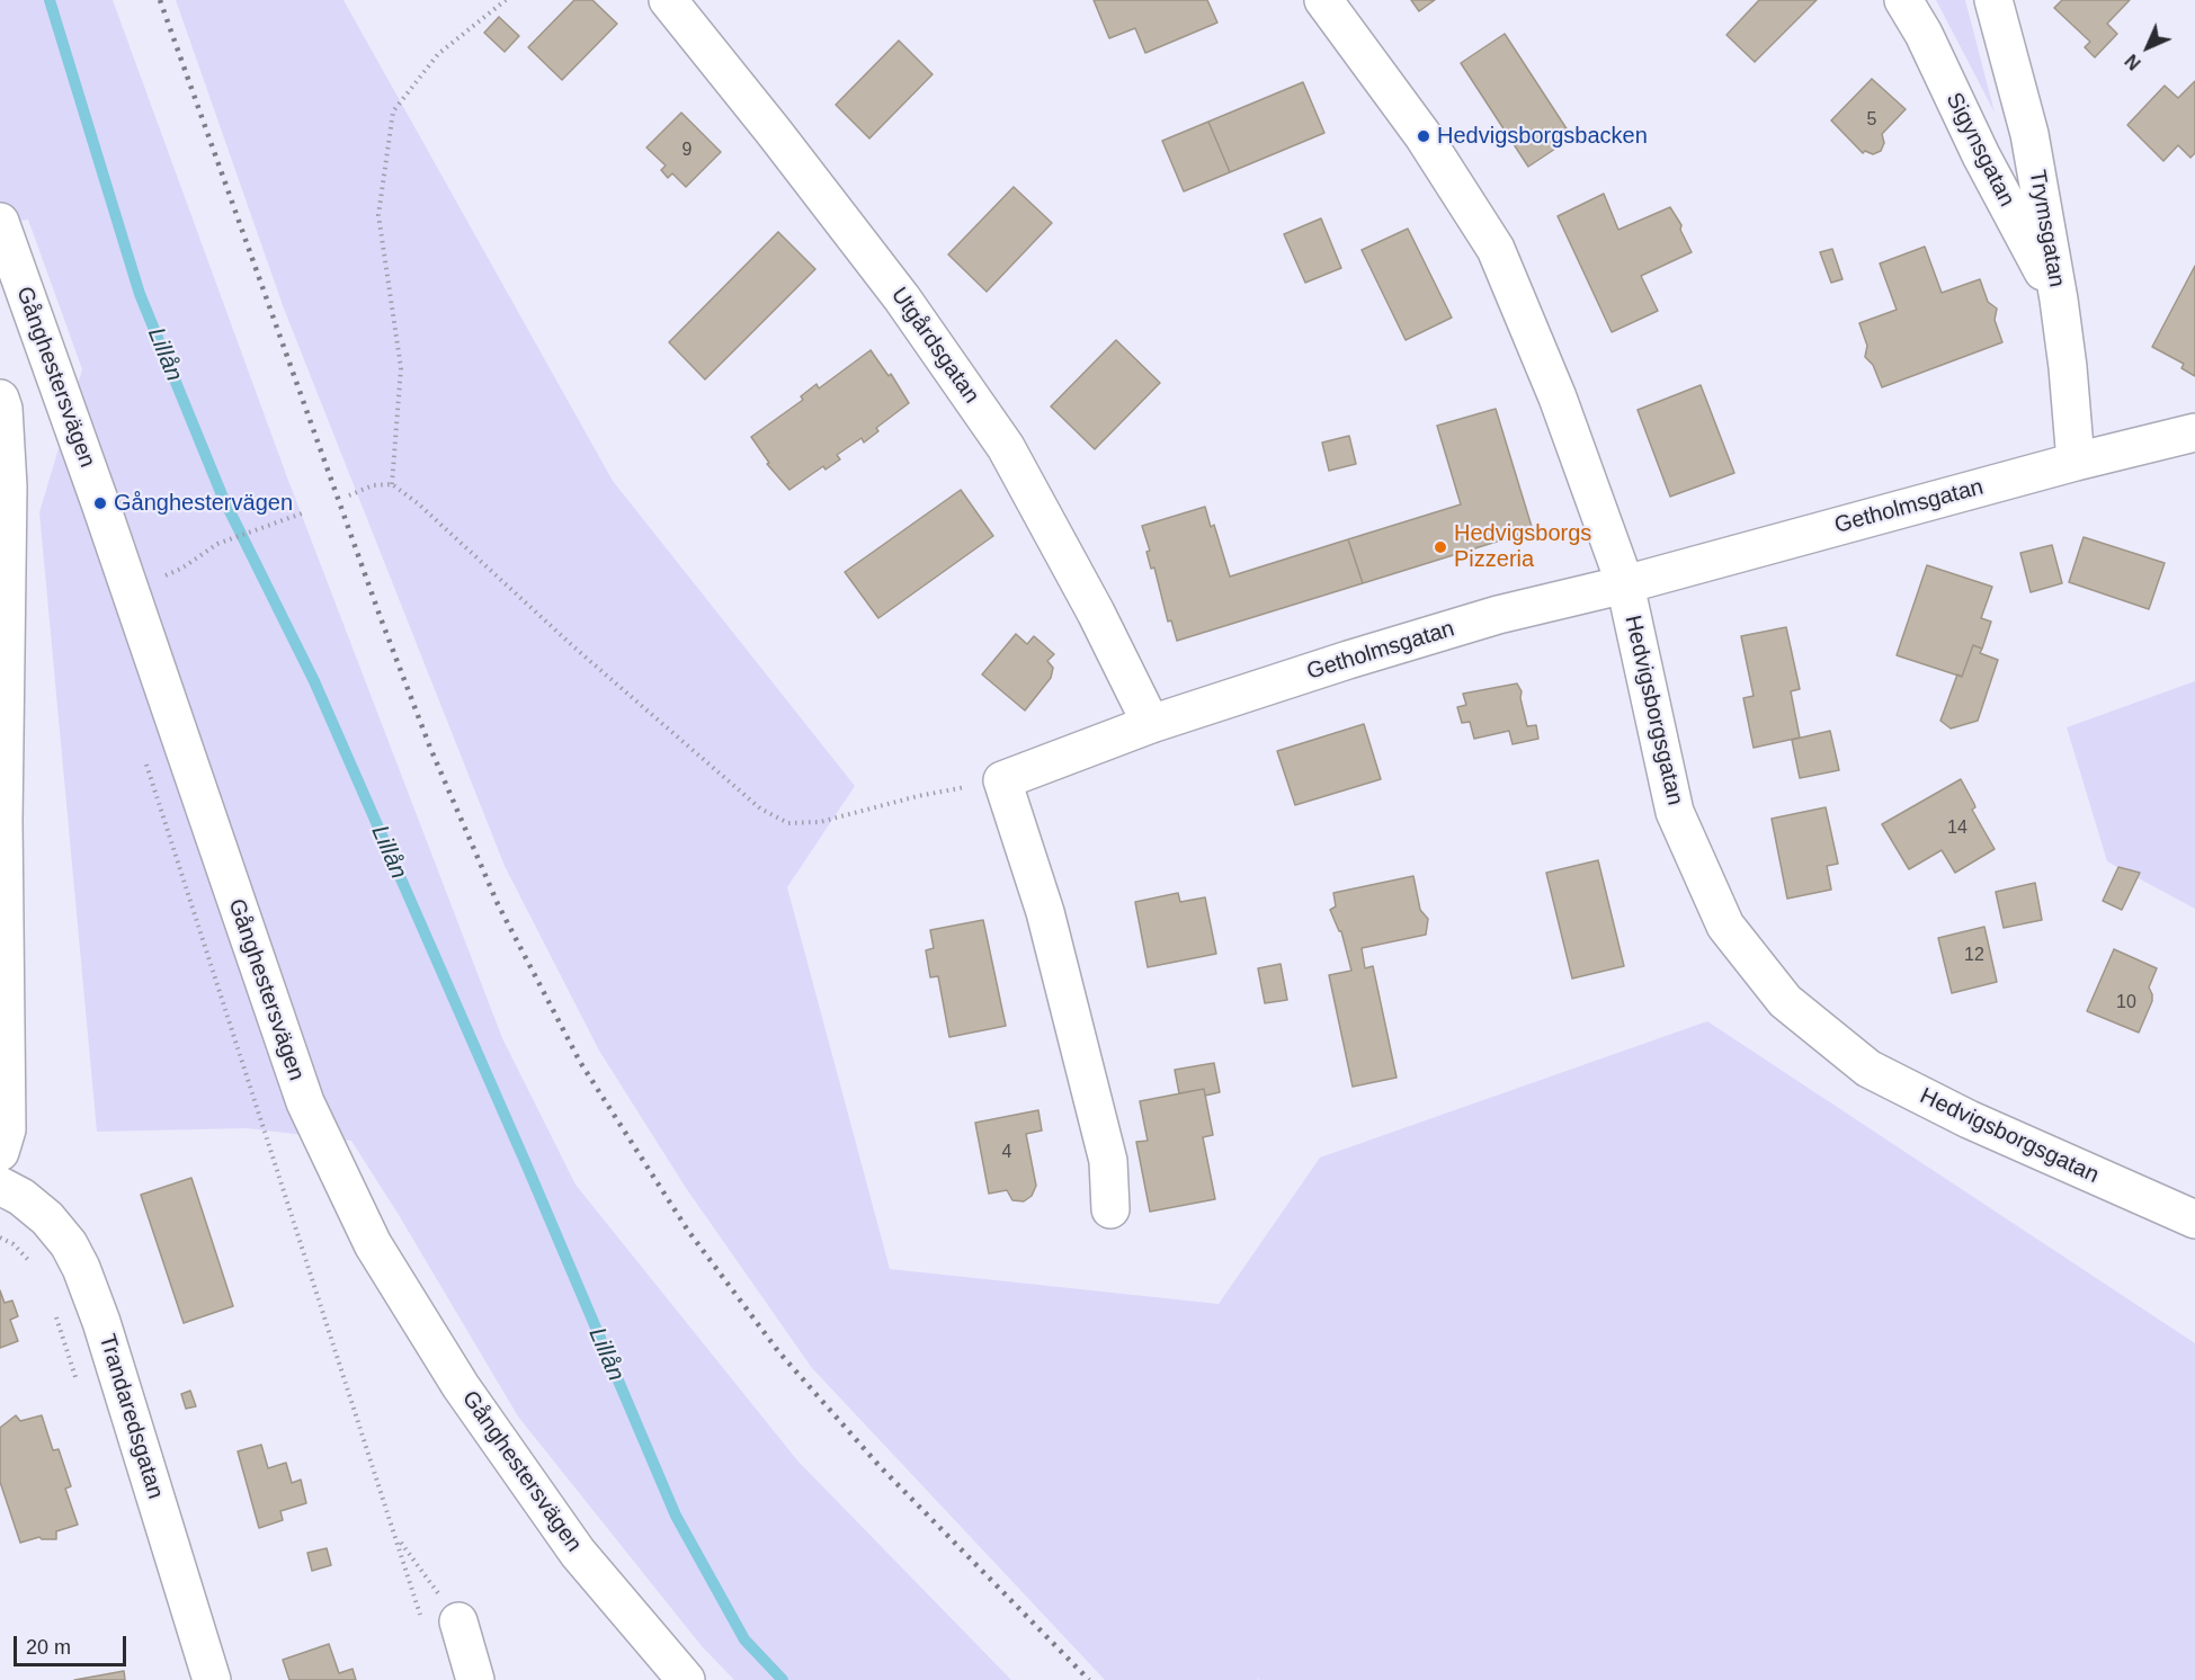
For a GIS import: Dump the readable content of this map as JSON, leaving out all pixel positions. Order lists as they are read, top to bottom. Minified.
{"streets":{"street":["Sigynsgatan","Trymsgatan","Utgårdsgatan","Gånghestersvägen","Getholmsgatan","Hedvigsborgsgatan","Trandaredsgatan"]},"crossings":[["Sigynsgatan","Trymsgatan"],["Trymsgatan","Getholmsgatan"],["Utgårdsgatan","Getholmsgatan"],["Getholmsgatan","Hedvigsborgsgatan"]],"water":["Lillån"],"places":["Hedvigsborgsbacken","Gånghestervägen","Hedvigsborgs Pizzeria"],"house_numbers":["5","9","14","12","10","4"],"scale_bar":"20 m","north":"bottom left"}
